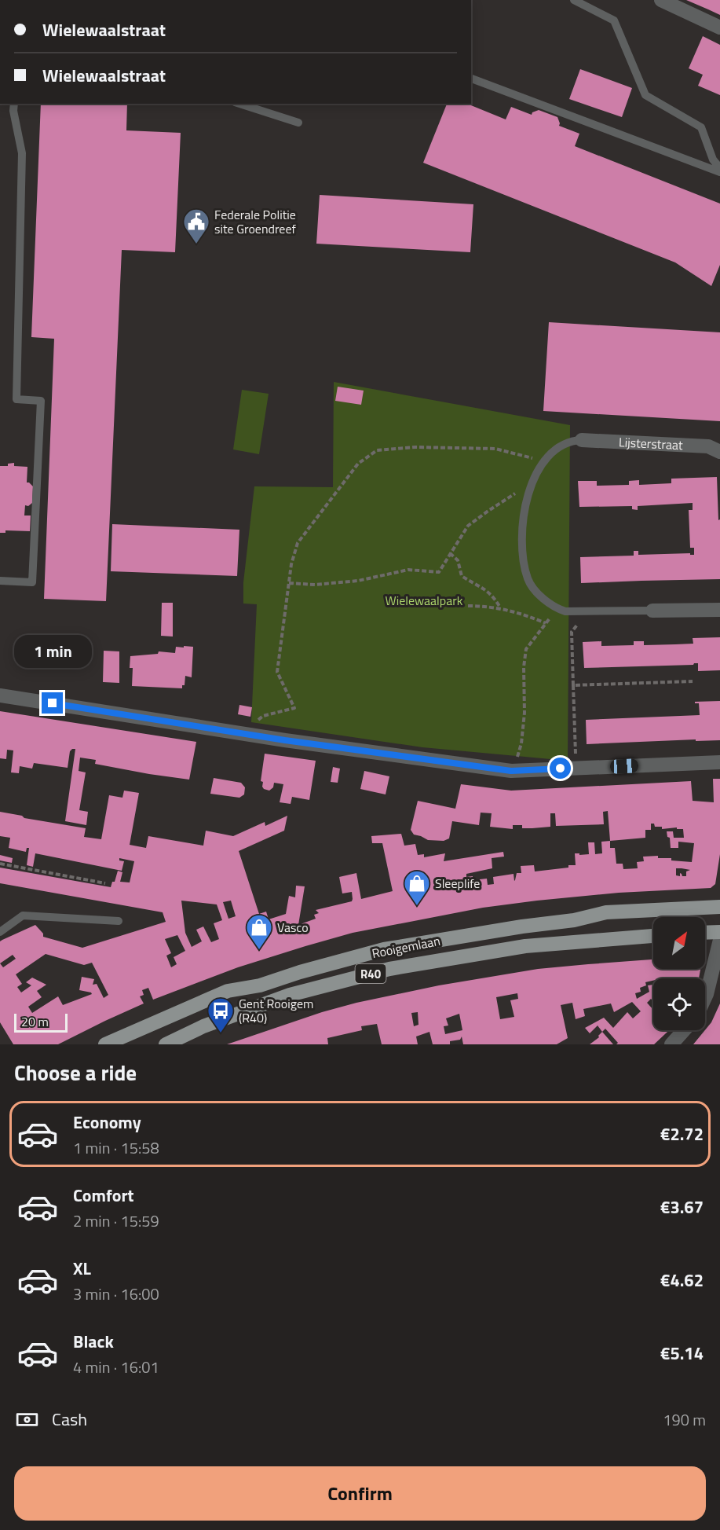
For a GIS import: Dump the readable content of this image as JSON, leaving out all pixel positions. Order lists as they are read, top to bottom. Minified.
{"streets":{"main road":["Rooigemlaan","R40"],"street":["Lijsterstraat"]},"parks":["Wielewaalpark"],"places":{"public building":["Federale Politie site Groendreef"],"shop":["Sleeplife","Vasco"],"bus stop":["Gent Rooigem (R40)"]},"scale_bar":"20 m","north":"top right","page":{"banner":["Wielewaalstraat","Wielewaalstraat"],"bubble":"1 min","scale":"20 m","heading":"Choose a ride","list":[{"name":"Economy","note":"1 min · 15:58","value":"€2.72"},{"name":"Comfort","note":"2 min · 15:59","value":"€3.67"},{"name":"XL","note":"3 min · 16:00","value":"€4.62"},{"name":"Black","note":"4 min · 16:01","value":"€5.14"}],"pay":["Cash","190 m"],"buttons":"Confirm"}}
